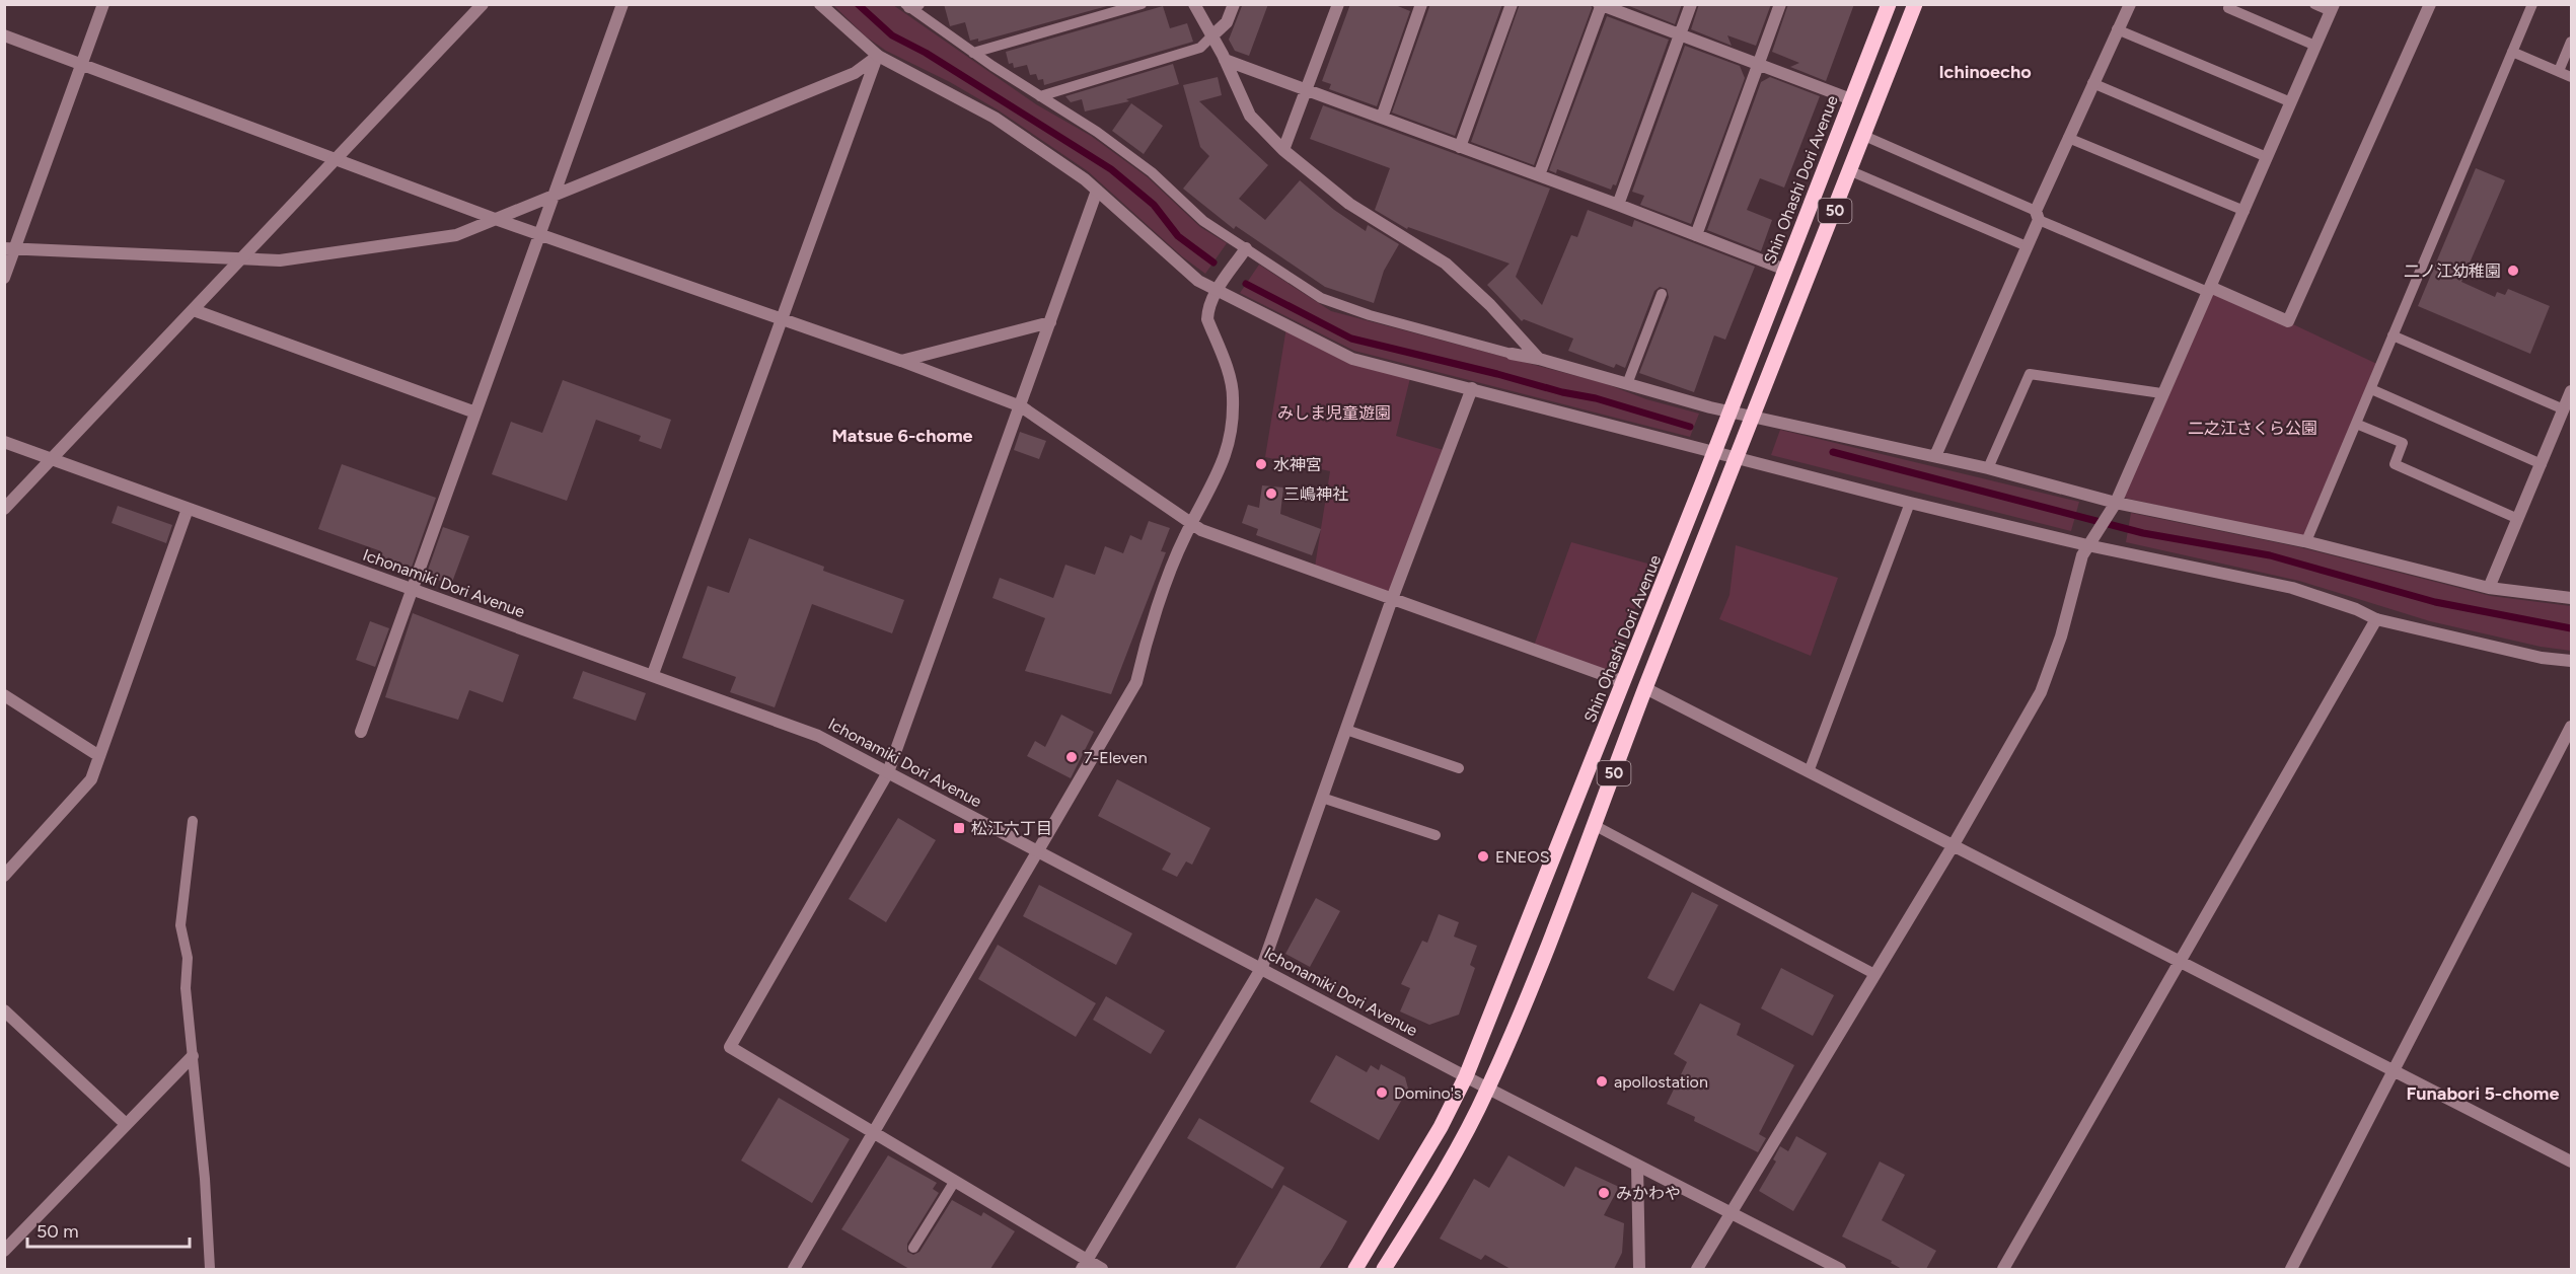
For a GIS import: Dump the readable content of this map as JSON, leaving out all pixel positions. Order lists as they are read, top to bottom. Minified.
{"streets":{"main road":["Shin Ohashi Dori Avenue","50"],"street":["Ichonamiki Dori Avenue"]},"crossings":[["Shin Ohashi Dori Avenue","Ichonamiki Dori Avenue"],["50","Ichonamiki Dori Avenue"]],"districts":["Ichinoecho","Matsue 6-chome","Funabori 5-chome"],"parks":["みしま児童遊園","二之江さくら公園"],"places":{"other":["二ノ江幼稚園","水神宮","三嶋神社","7-Eleven","ENEOS","apollostation","Domino's","みかわや"],"transit":["松江六丁目"]},"scale_bar":"50 m"}
